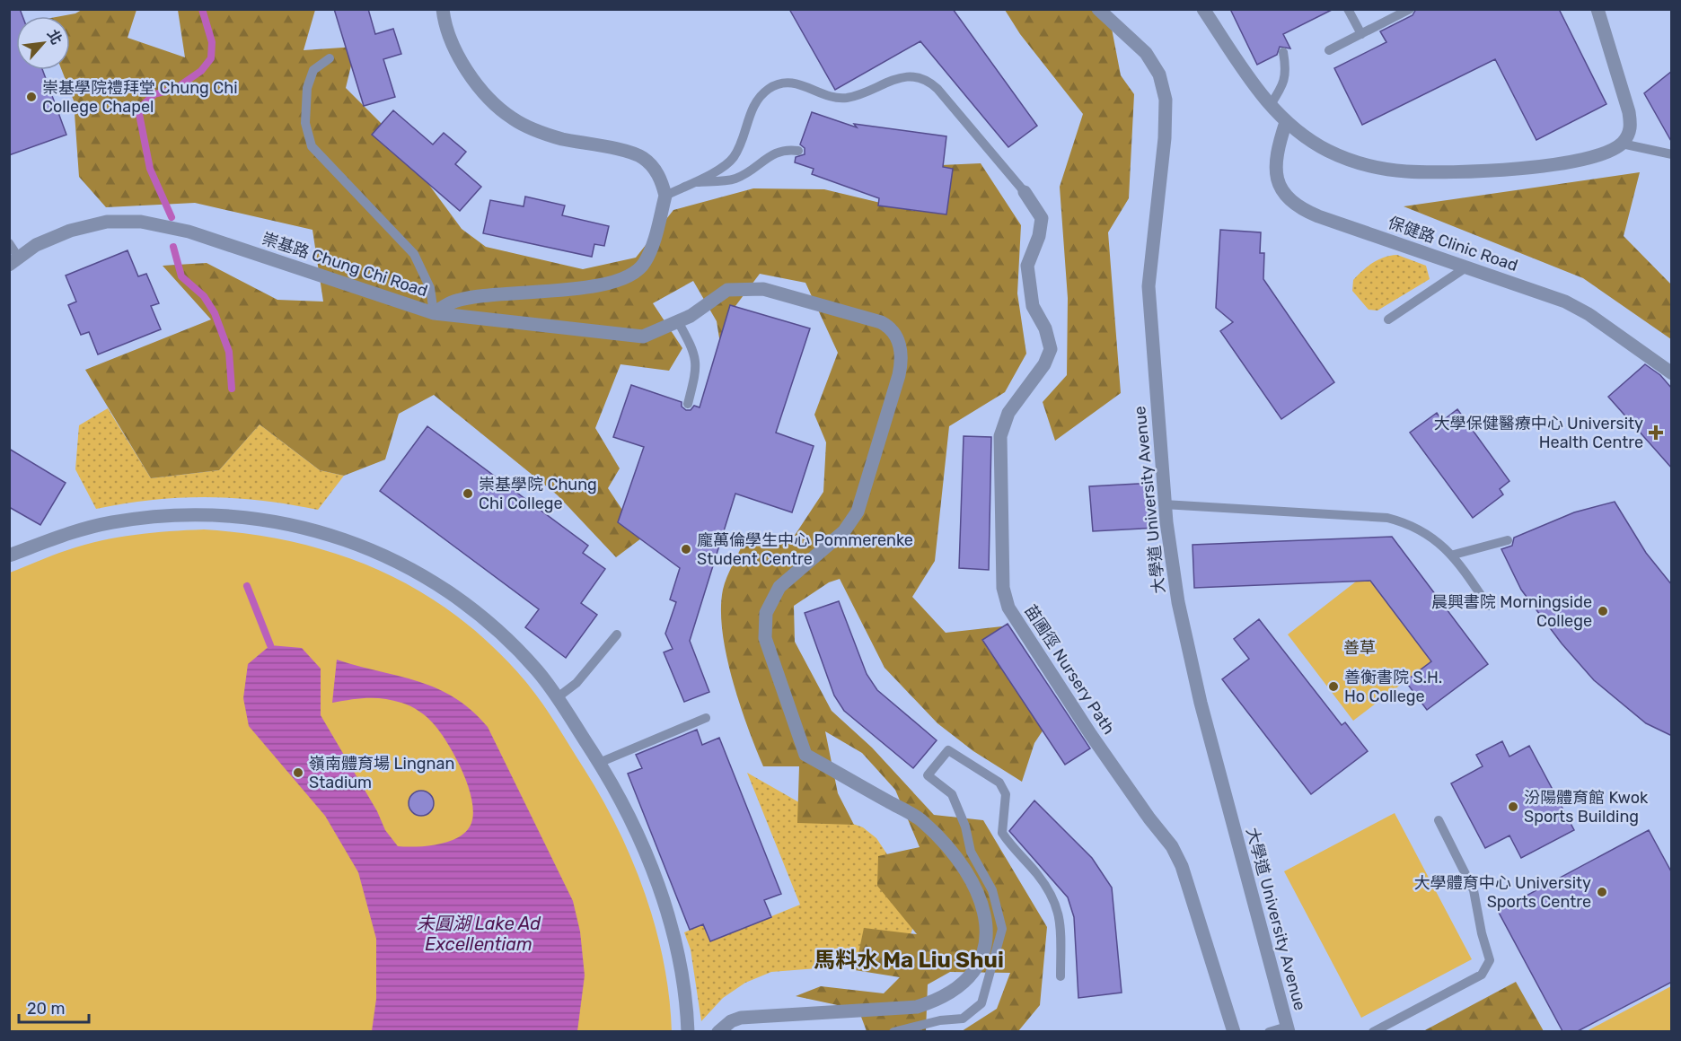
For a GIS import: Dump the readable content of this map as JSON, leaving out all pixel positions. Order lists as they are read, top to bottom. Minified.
{"streets":{"street":["保健路 Clinic Road","崇基路 Chung Chi Road","大學道 University Avenue","苗圃徑 Nursery Path"]},"districts":["馬料水 Ma Liu Shui"],"water":["未圓湖 Lake Ad Excellentiam"],"parks":["善草"],"places":{"other":["崇基學院禮拜堂 Chung Chi College Chapel","崇基學院 Chung Chi College","龐萬倫學生中心 Pommerenke Student Centre","晨興書院 Morningside College","善衡書院 S.H. Ho College","嶺南體育場 Lingnan Stadium","汾陽體育館 Kwok Sports Building","大學體育中心 University Sports Centre"],"health":["大學保健醫療中心 University Health Centre"]},"scale_bar":"20 m","north":"top right"}
